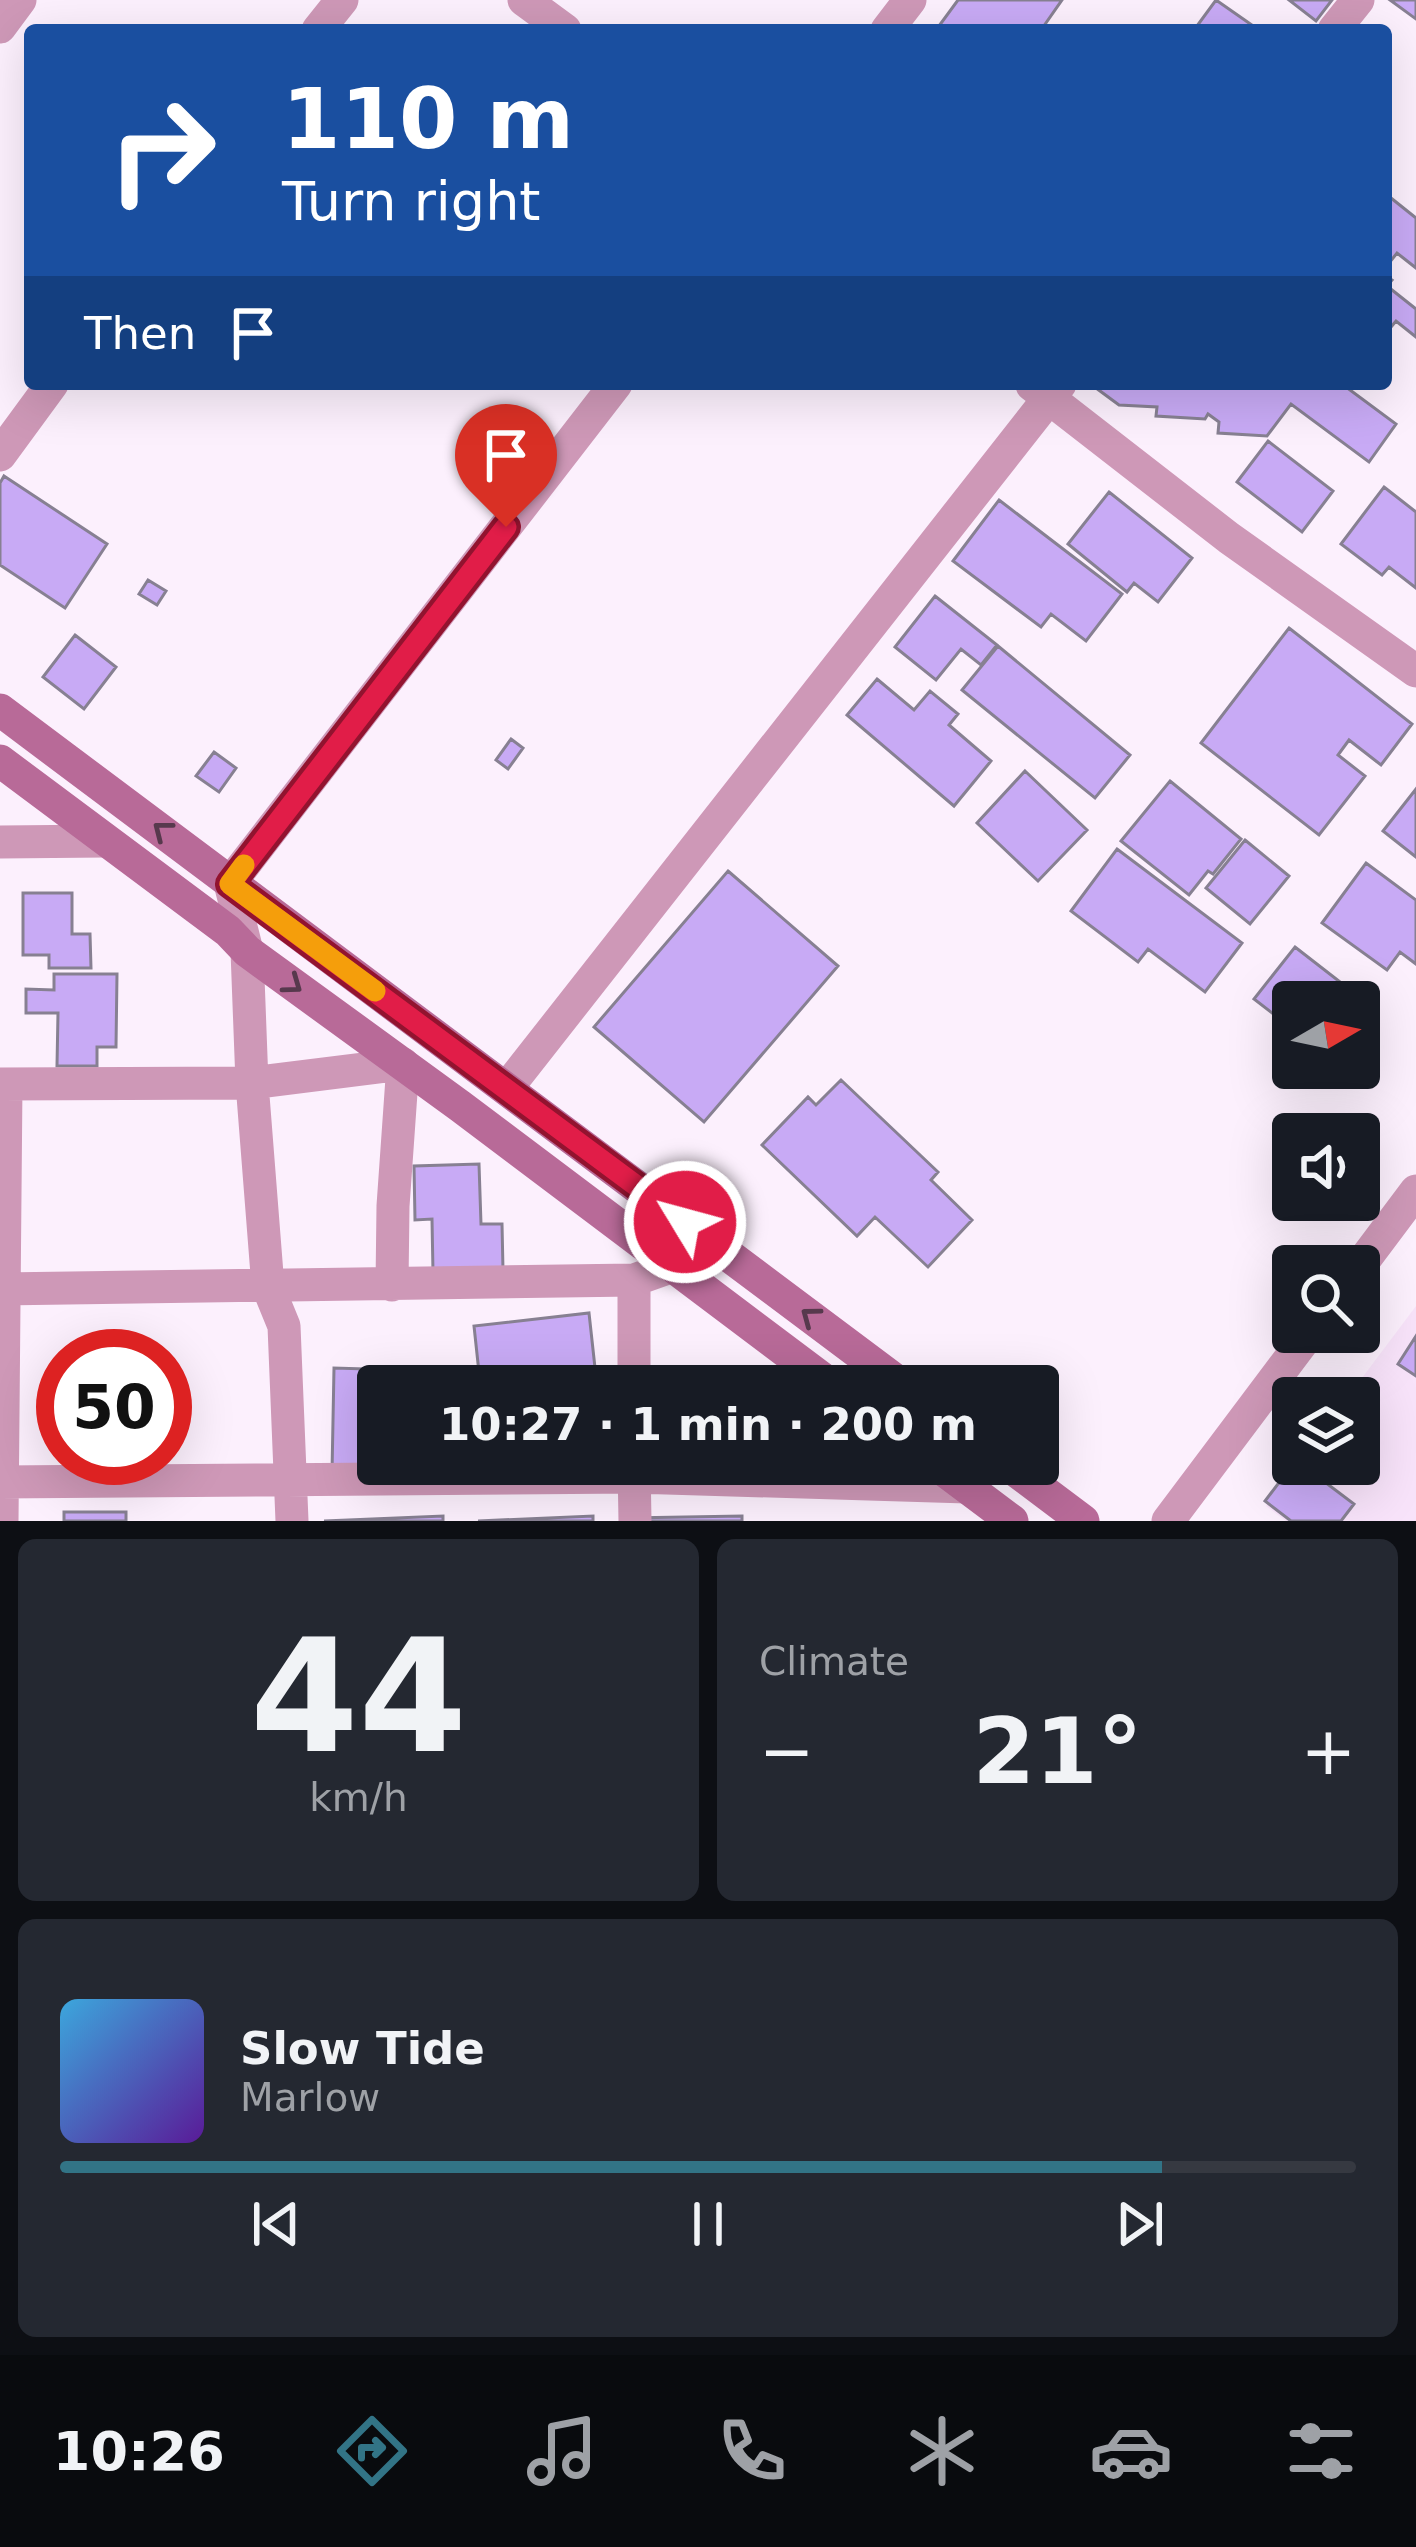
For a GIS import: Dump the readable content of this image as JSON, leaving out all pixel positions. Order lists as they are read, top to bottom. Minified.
{"north":"right","page":{"turn":["110 m","Turn right"],"then":"Then","limit":"50","trip":"10:27 · 1 min · 200 m","tile":[["44","km/h"],"Climate"],"heat":["−","21°","+"],"song":["Slow Tide","Marlow"],"tabs":"10:26"}}
